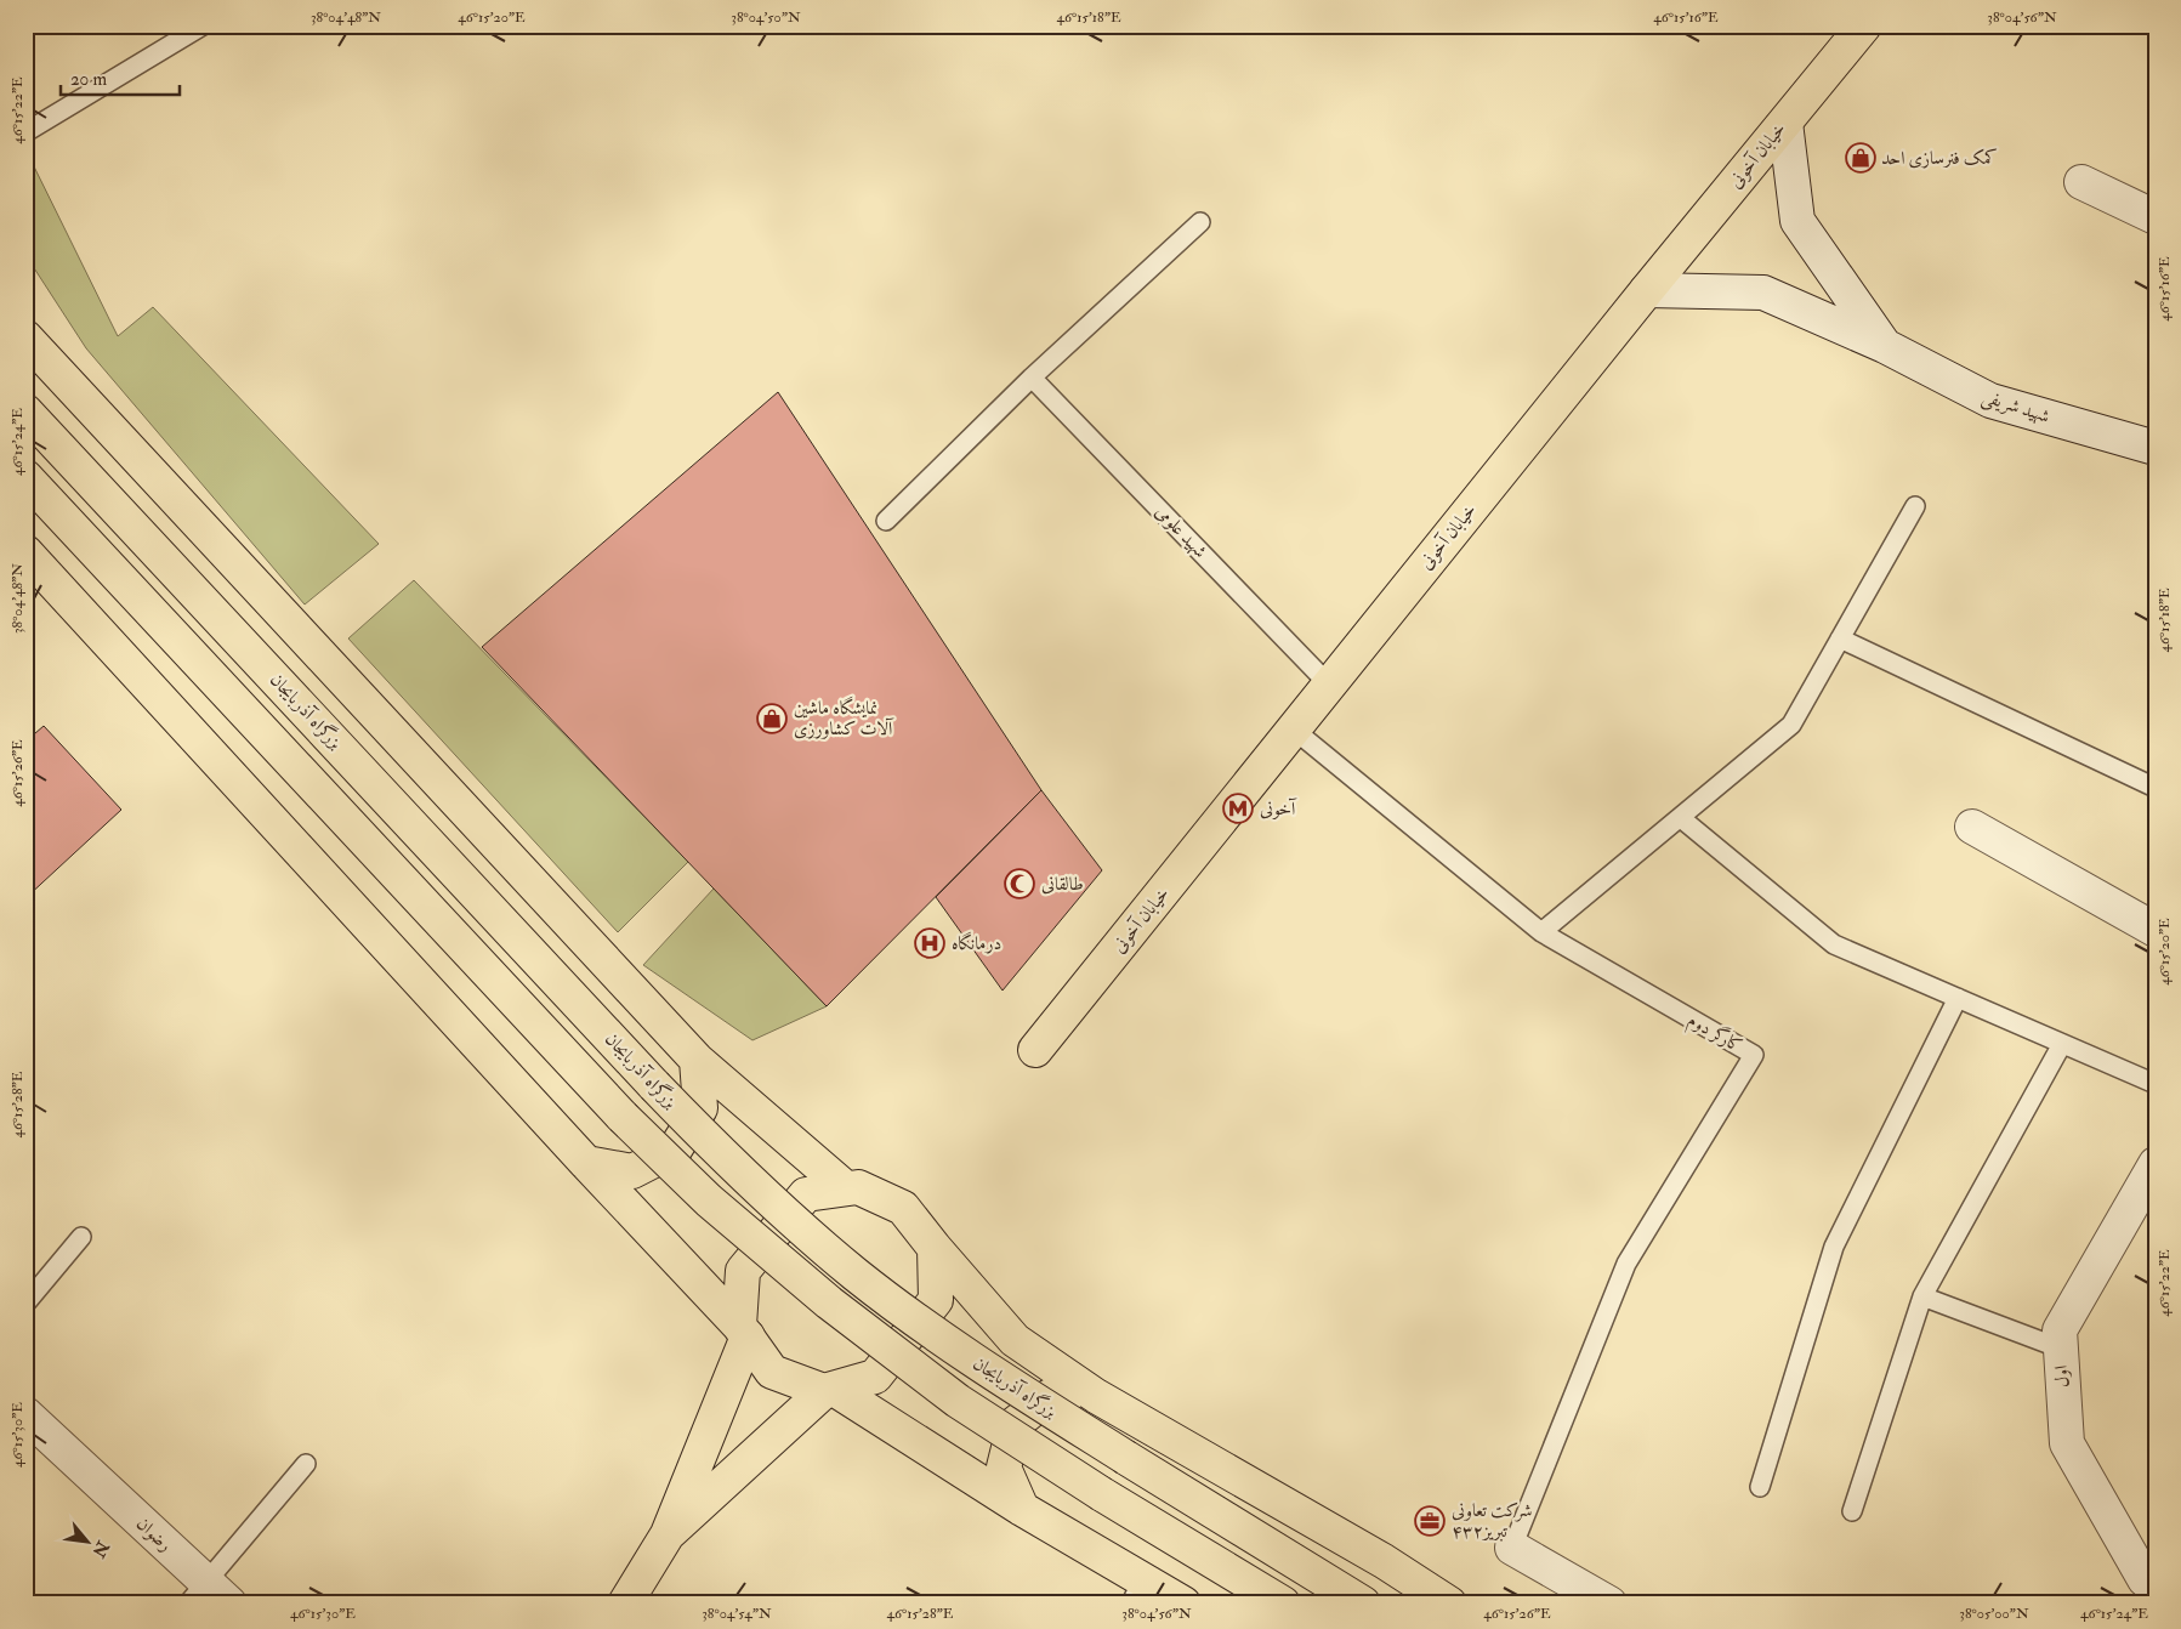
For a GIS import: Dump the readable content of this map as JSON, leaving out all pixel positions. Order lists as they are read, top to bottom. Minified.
{"streets":{"main road":["خیابان آخونی","بزرگراه آذربایجان"],"street":["شهید شریفی","اول","رضوان"],"lane":["شهید علومی","کارگر دوم"]},"crossings":[["خیابان آخونی","شهید شریفی"],["خیابان آخونی","شهید علومی"],["خیابان آخونی","کارگر دوم"]],"places":{"shop":["کمک فنرسازی احد","نمایشگاه ماشین آلات کشاورزی"],"metro station":["آخونی"],"mosque":["طالقانی"],"hospital":["درمانگاه"],"office":["شرکت تعاونی ۴۳۲تبریز"]},"scale_bar":"20 m","north":"bottom right","coordinates":["38°04'48\"N","46°15'20\"E","38°04'50\"N","46°15'18\"E","46°15'16\"E","38°04'56\"N","46°15'22\"E","46°15'24\"E","46°15'26\"E","46°15'28\"E","46°15'30\"E","38°04'54\"N","38°05'00\"N"]}
